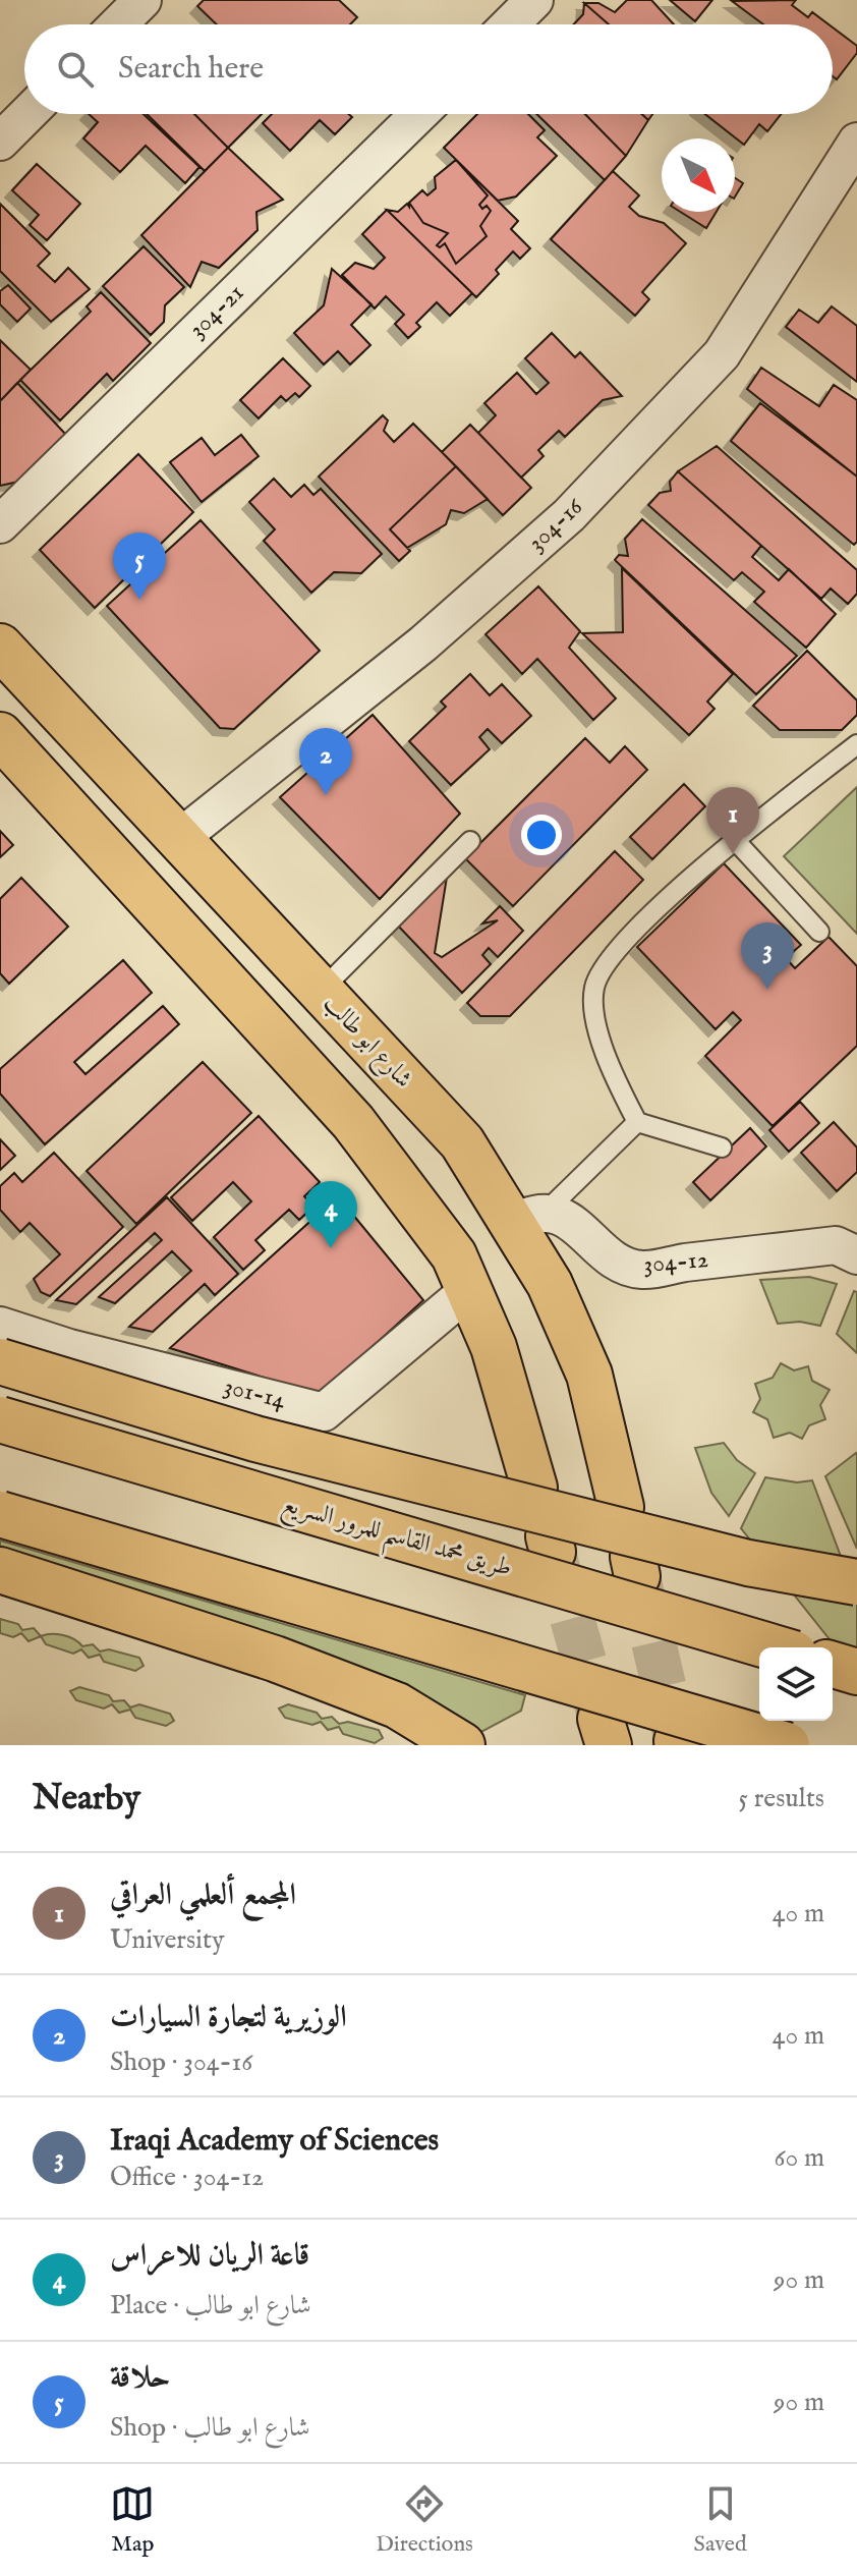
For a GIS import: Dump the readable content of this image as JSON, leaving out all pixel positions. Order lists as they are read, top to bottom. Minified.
{"streets":{"main road":["شارع ابو طالب","طريق محمد القاسم للمرور السريع"],"street":["304-21","304-16","304-12","301-14"]},"crossings":[["304-16","شارع ابو طالب"],["شارع ابو طالب","304-12"]],"north":"bottom right","page":{"search":"Search here","pins":["5","2","1","3","4"],"heading":["Nearby","5 results"],"list":[{"mark":"1","name":"المجمع ألعلمي العراقي","note":"University","value":"40 m"},{"mark":"2","name":"الوزيرية لتجارة السيارات","note":"Shop · 304-16","value":"40 m"},{"mark":"3","name":"Iraqi Academy of Sciences","note":"Office · 304-12","value":"60 m"},{"mark":"4","name":"قاعة الريان للاعراس","note":"Place · شارع ابو طالب","value":"90 m"},{"mark":"5","name":"حلاقة","note":"Shop · شارع ابو طالب","value":"90 m"}],"nav":["Map","Directions","Saved"]}}
